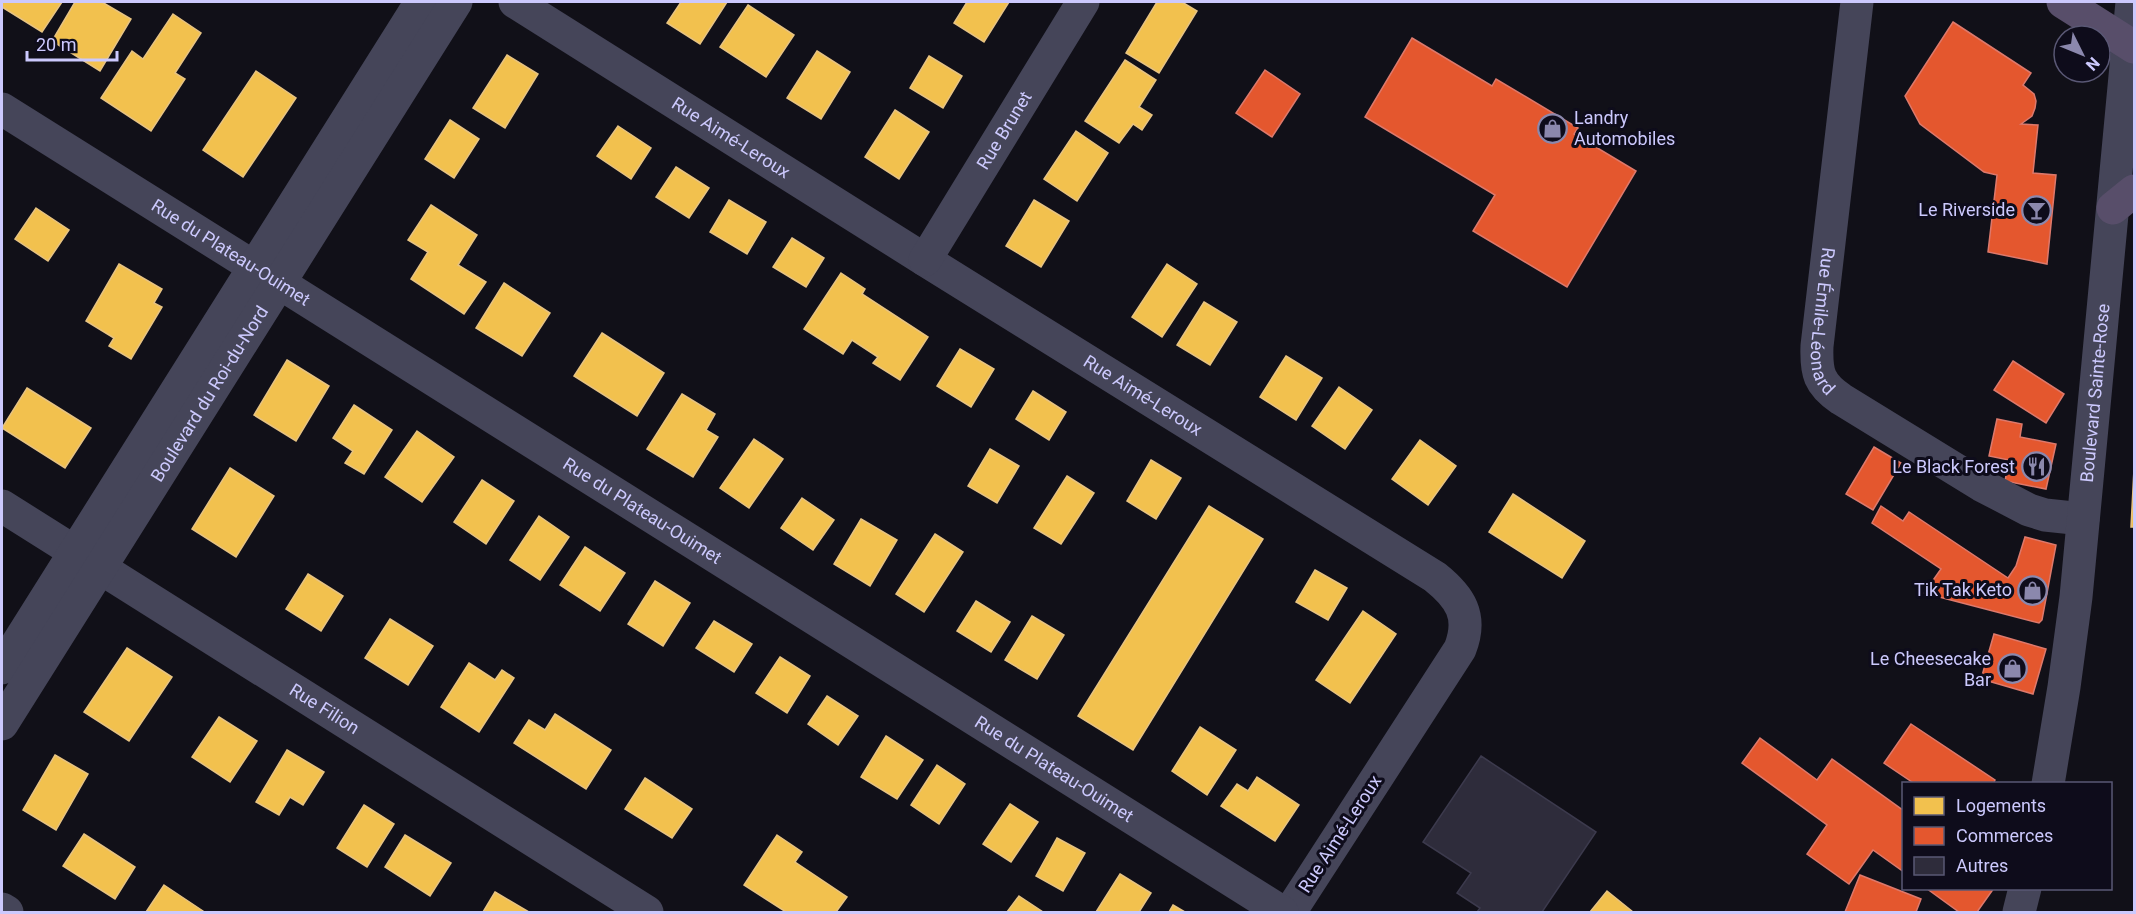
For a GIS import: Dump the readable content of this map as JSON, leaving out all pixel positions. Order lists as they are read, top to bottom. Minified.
{"streets":{"street":["Rue Brunet","Rue Aimé-Leroux","Rue du Plateau-Ouimet","Rue Émile-Léonard","Boulevard Sainte-Rose","Boulevard du Roi-du-Nord","Rue Filion"]},"crossings":[["Rue Brunet","Rue Aimé-Leroux"],["Rue du Plateau-Ouimet","Boulevard du Roi-du-Nord"],["Rue Émile-Léonard","Boulevard Sainte-Rose"],["Boulevard du Roi-du-Nord","Rue Filion"]],"places":{"shop":["Landry Automobiles","Tik Tak Keto","Le Cheesecake Bar"],"bar":["Le Riverside"],"restaurant":["Le Black Forest"]},"legend":["Logements","Commerces","Autres"],"scale_bar":"20 m","north":"bottom right"}
